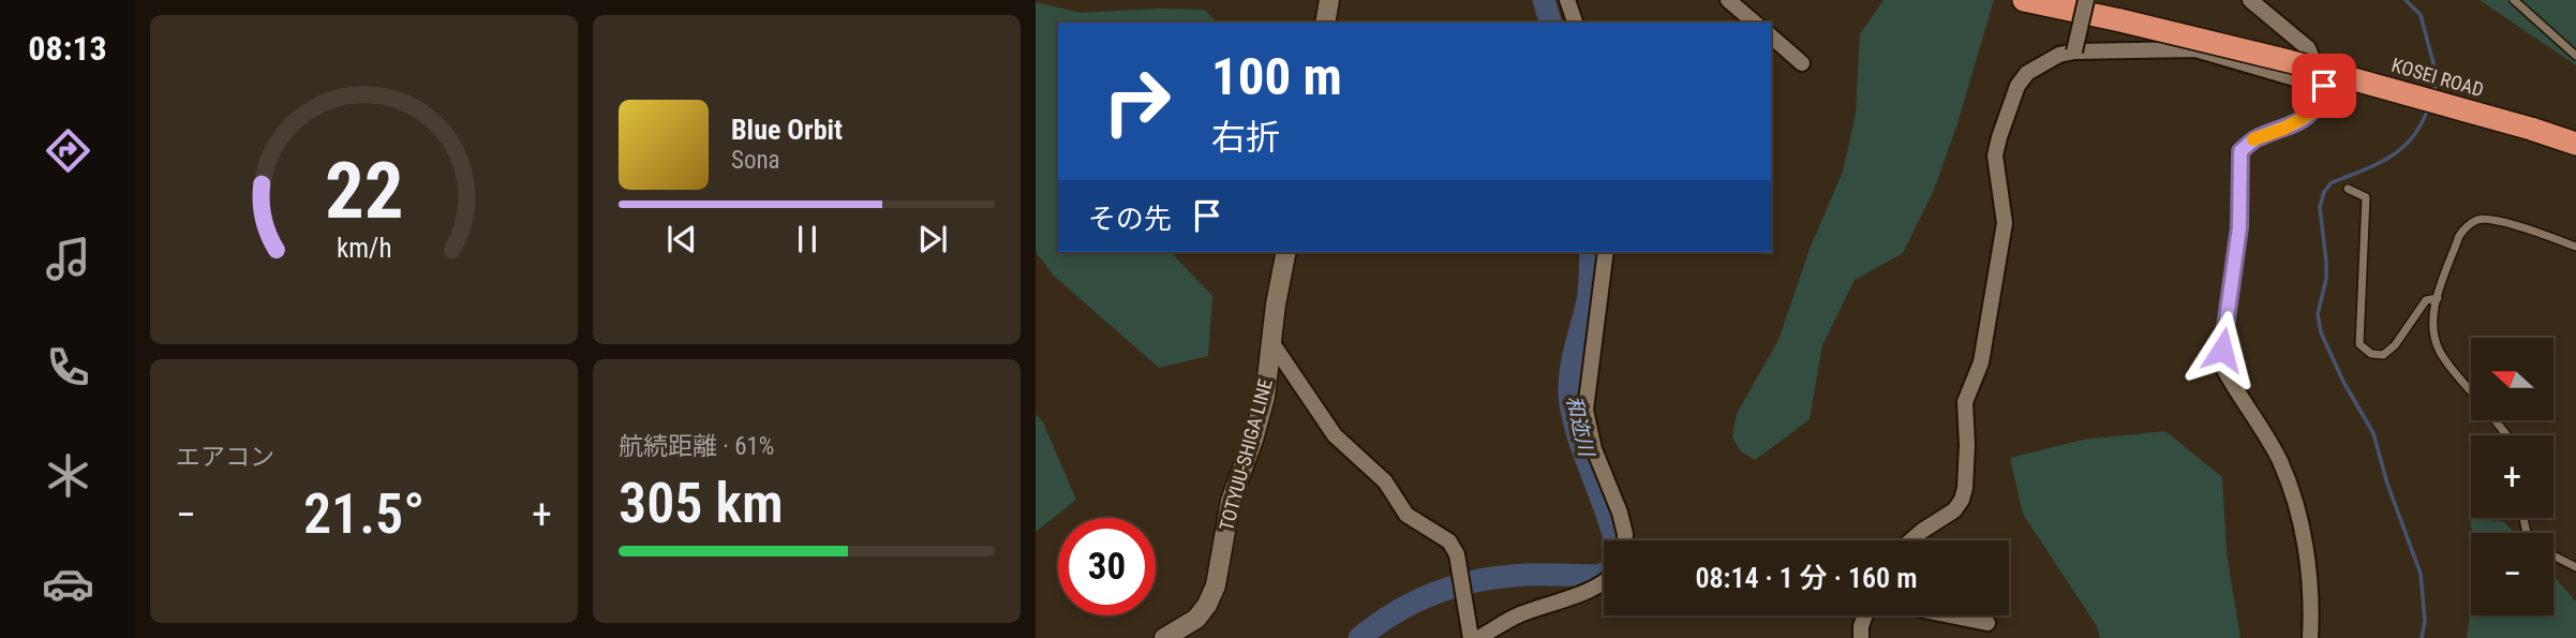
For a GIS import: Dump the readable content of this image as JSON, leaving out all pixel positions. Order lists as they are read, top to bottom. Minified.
{"streets":{"highway":["KOSEI ROAD"],"main road":["TOTYUU-SHIGA LINE"]},"water":["和迩川"],"north":"left","page":{"tabs":"08:13","turn":["100 m","右折"],"song":["Blue Orbit","Sona"],"then":"その先","map_buttons":["+","−"],"tile":["エアコン",["航続距離 · 61%","305 km"]],"heat":["−","21.5°","+"],"limit":"30","trip":"08:14 · 1 分 · 160 m","gauge":["22","km/h"]}}
